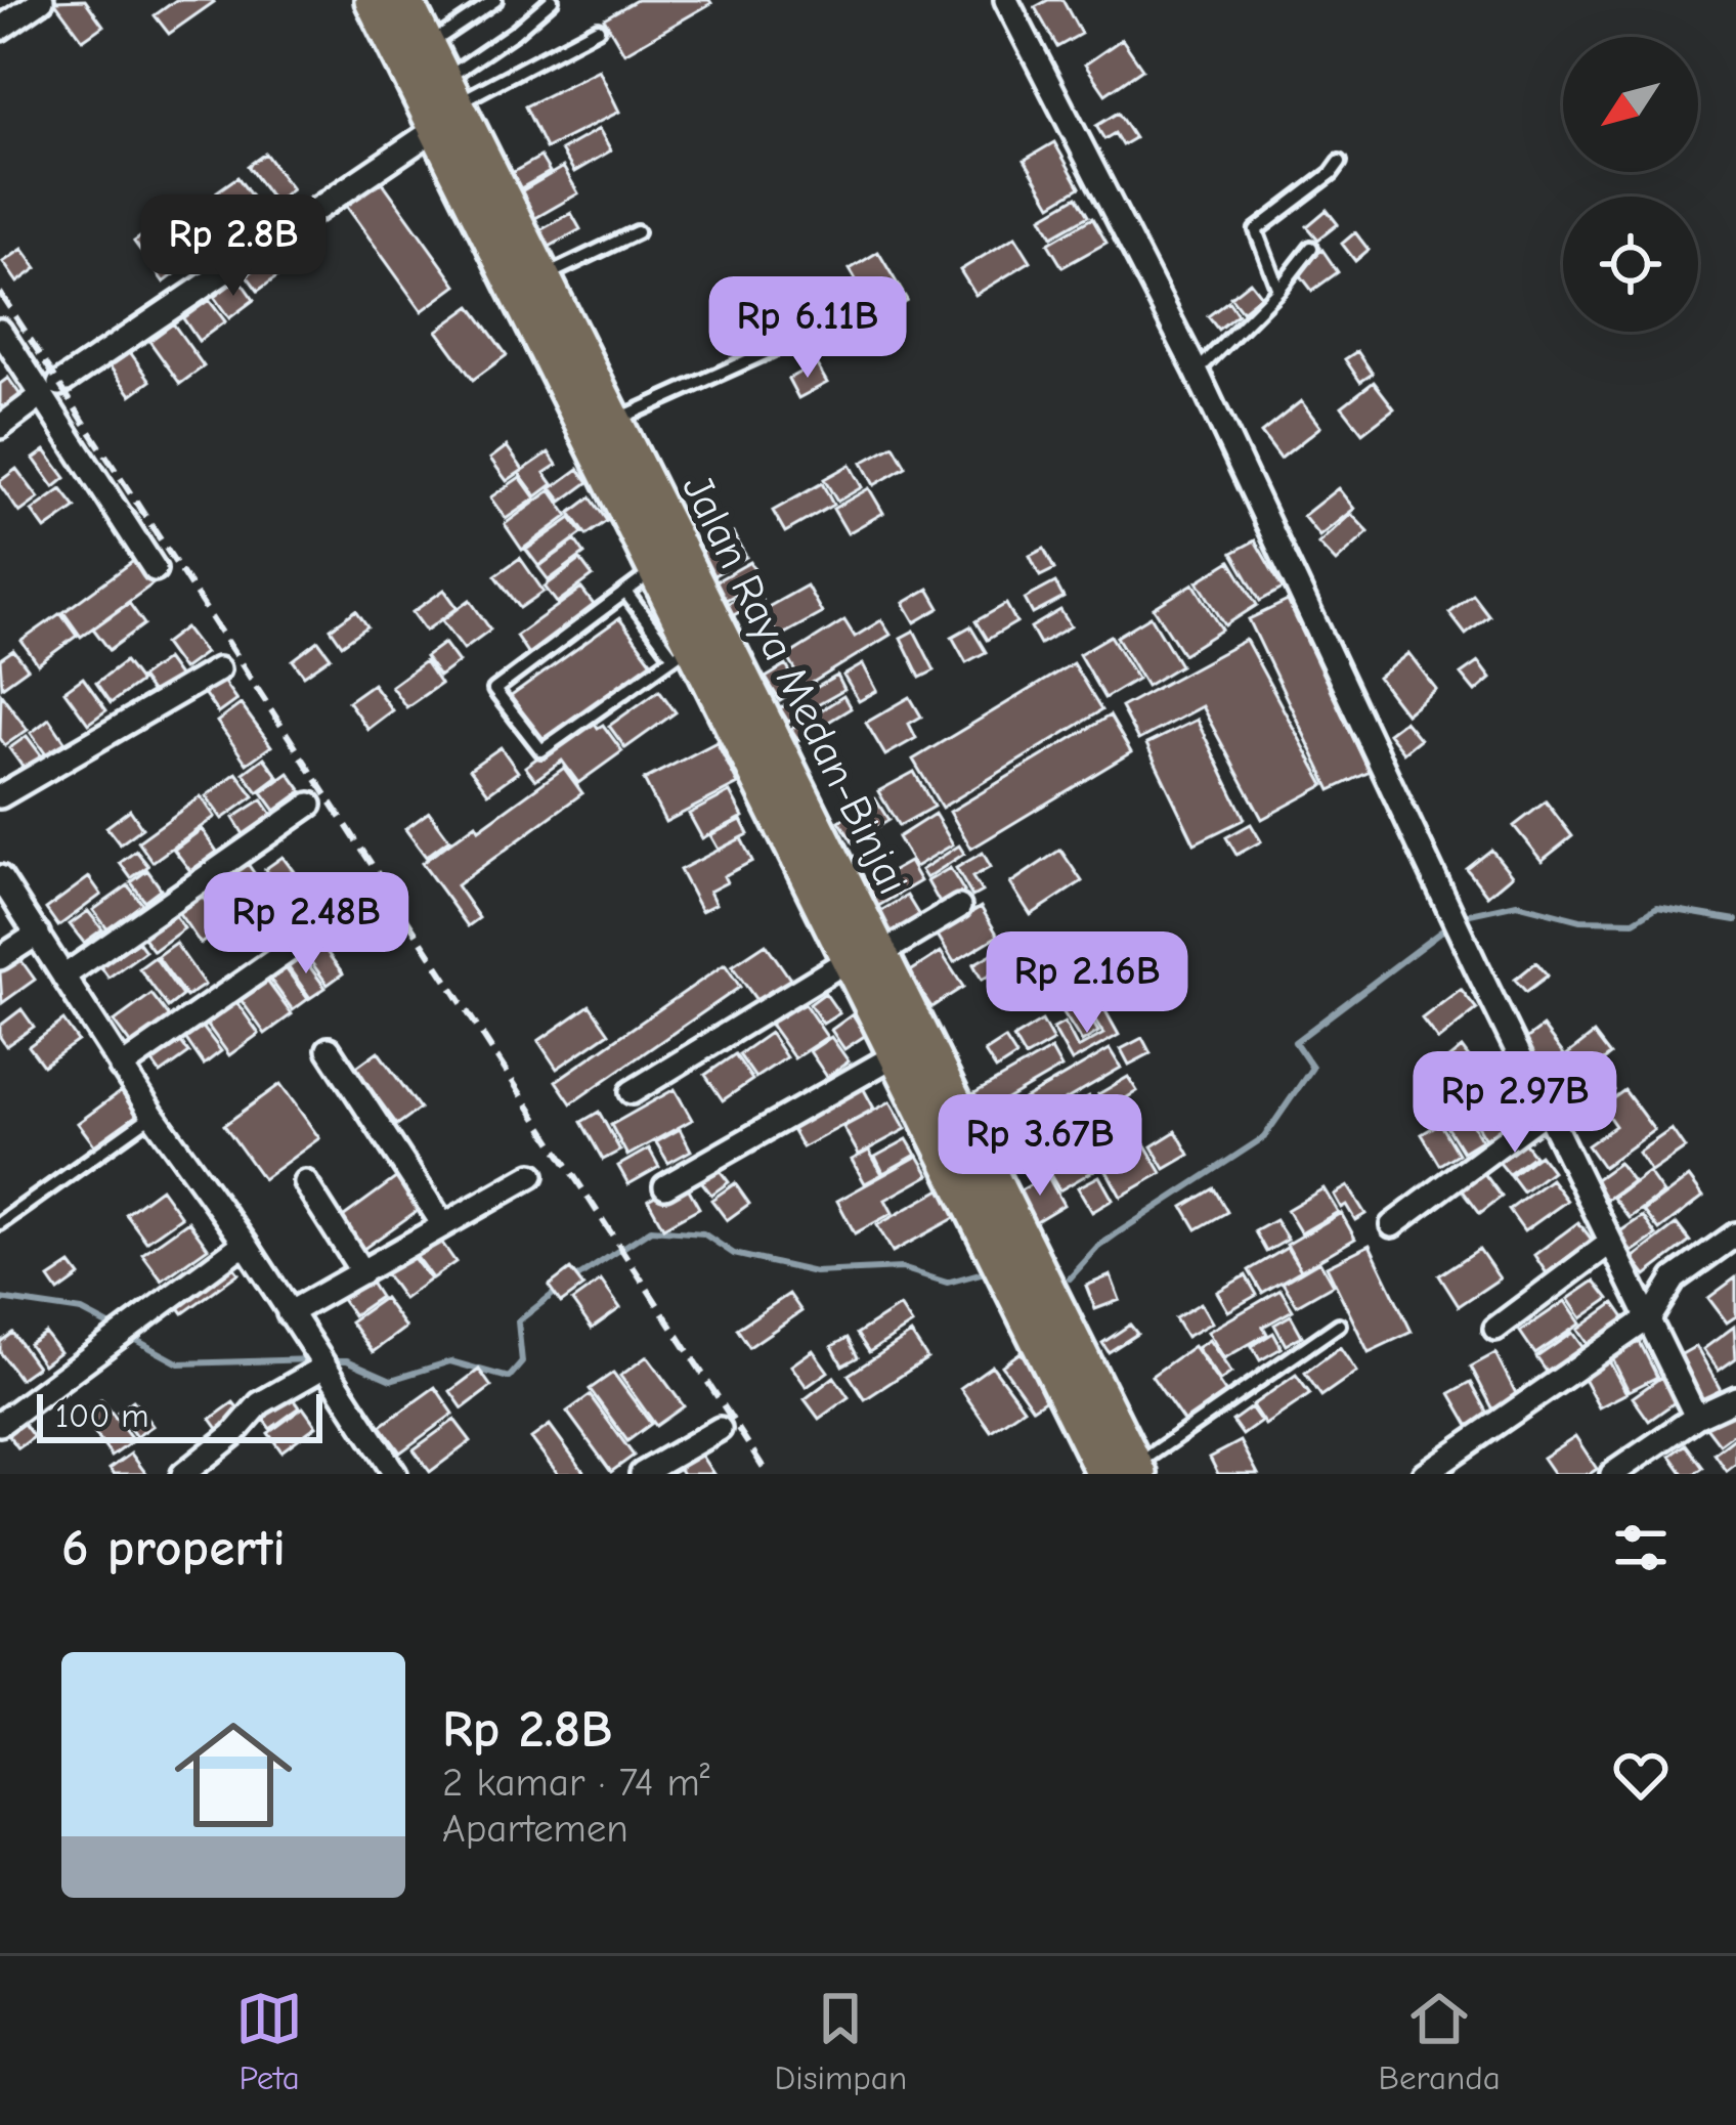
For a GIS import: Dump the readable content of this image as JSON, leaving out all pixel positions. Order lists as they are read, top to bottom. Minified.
{"streets":{"main road":["Jalan Raya Medan-Binjai"]},"scale_bar":"100 m","north":"bottom left","page":{"price":["Rp 2.8B","Rp 6.11B","Rp 2.48B","Rp 2.16B","Rp 2.97B","Rp 3.67B"],"scale":"100 m","heading":"6 properti","list":[{"name":"Rp 2.8B","note":"2 kamar · 74 m² · Apartemen"}],"tabs":["Peta","Disimpan","Beranda"]}}
